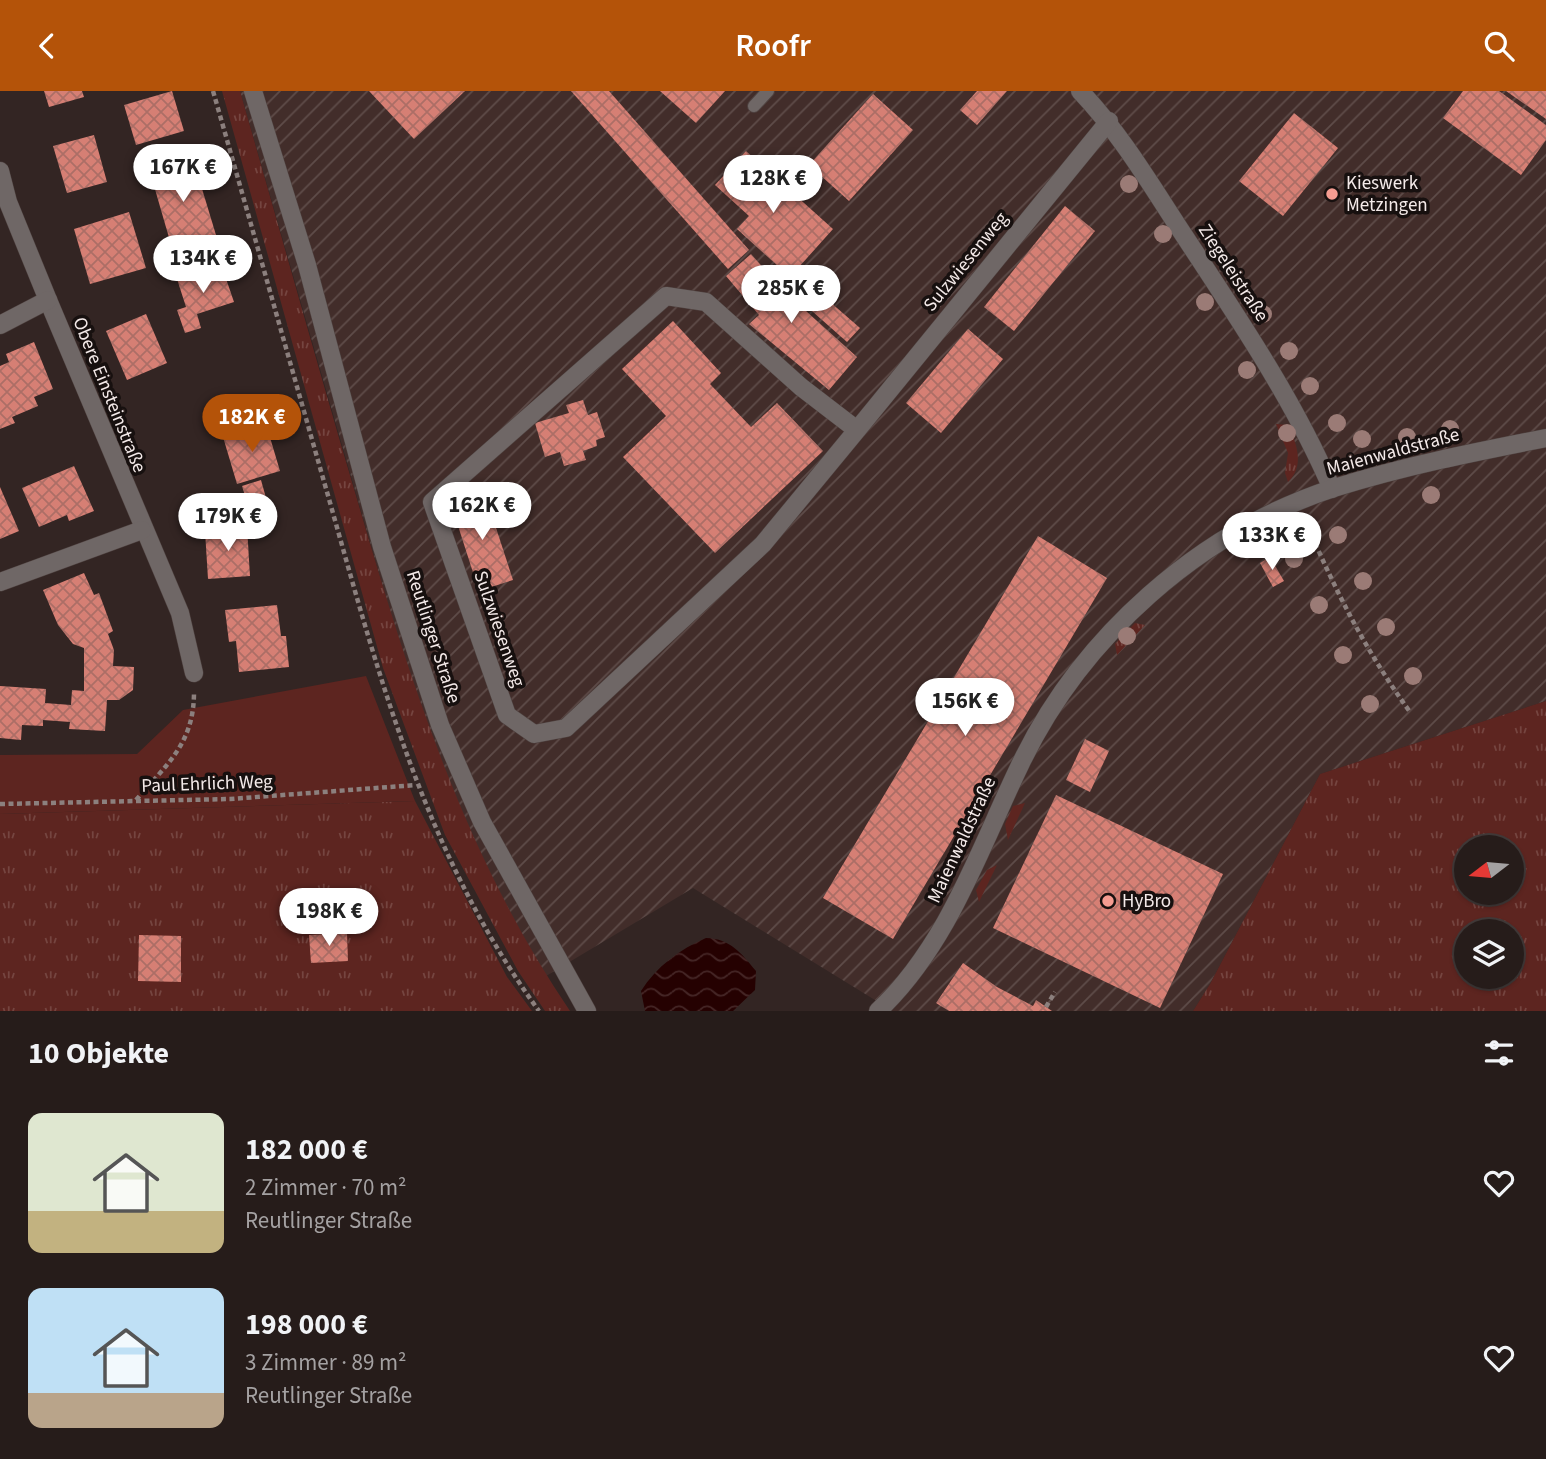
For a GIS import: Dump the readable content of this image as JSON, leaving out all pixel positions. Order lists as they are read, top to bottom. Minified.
{"streets":{"street":["Sulzwiesenweg","Ziegeleistraße","Obere Einsteinstraße","Maienwaldstraße","Reutlinger Straße"],"path":["Paul Ehrlich Weg"]},"crossings":[["Sulzwiesenweg","Ziegeleistraße"],["Ziegeleistraße","Maienwaldstraße"]],"places":["Kieswerk Metzingen","HyBro"],"north":"left","page":{"header":"Roofr","price":["167K €","128K €","134K €","285K €","182K €","162K €","179K €","133K €","156K €","198K €"],"heading":"10 Objekte","list":[{"name":"182 000 €","note":"2 Zimmer · 70 m² · Reutlinger Straße"},{"name":"198 000 €","note":"3 Zimmer · 89 m² · Reutlinger Straße"}]}}
